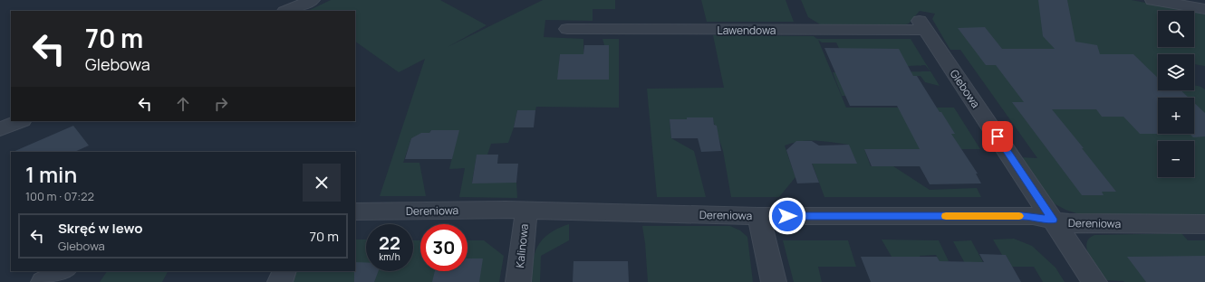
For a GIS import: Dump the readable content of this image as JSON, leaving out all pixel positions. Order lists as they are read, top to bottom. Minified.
{"streets":{"street":["Lawendowa","Glebowa","Dereniowa","Kalinowa"]},"crossings":[["Lawendowa","Glebowa"],["Glebowa","Dereniowa"],["Dereniowa","Kalinowa"]],"page":{"map_buttons":["+","−"],"turn":["70 m","Glebowa"],"heading":["1 min","100 m · 07:22"],"list":[{"name":"Skręć w lewo","note":"Glebowa","value":"70 m"}],"speed":"22 km/h","limit":"30"}}
